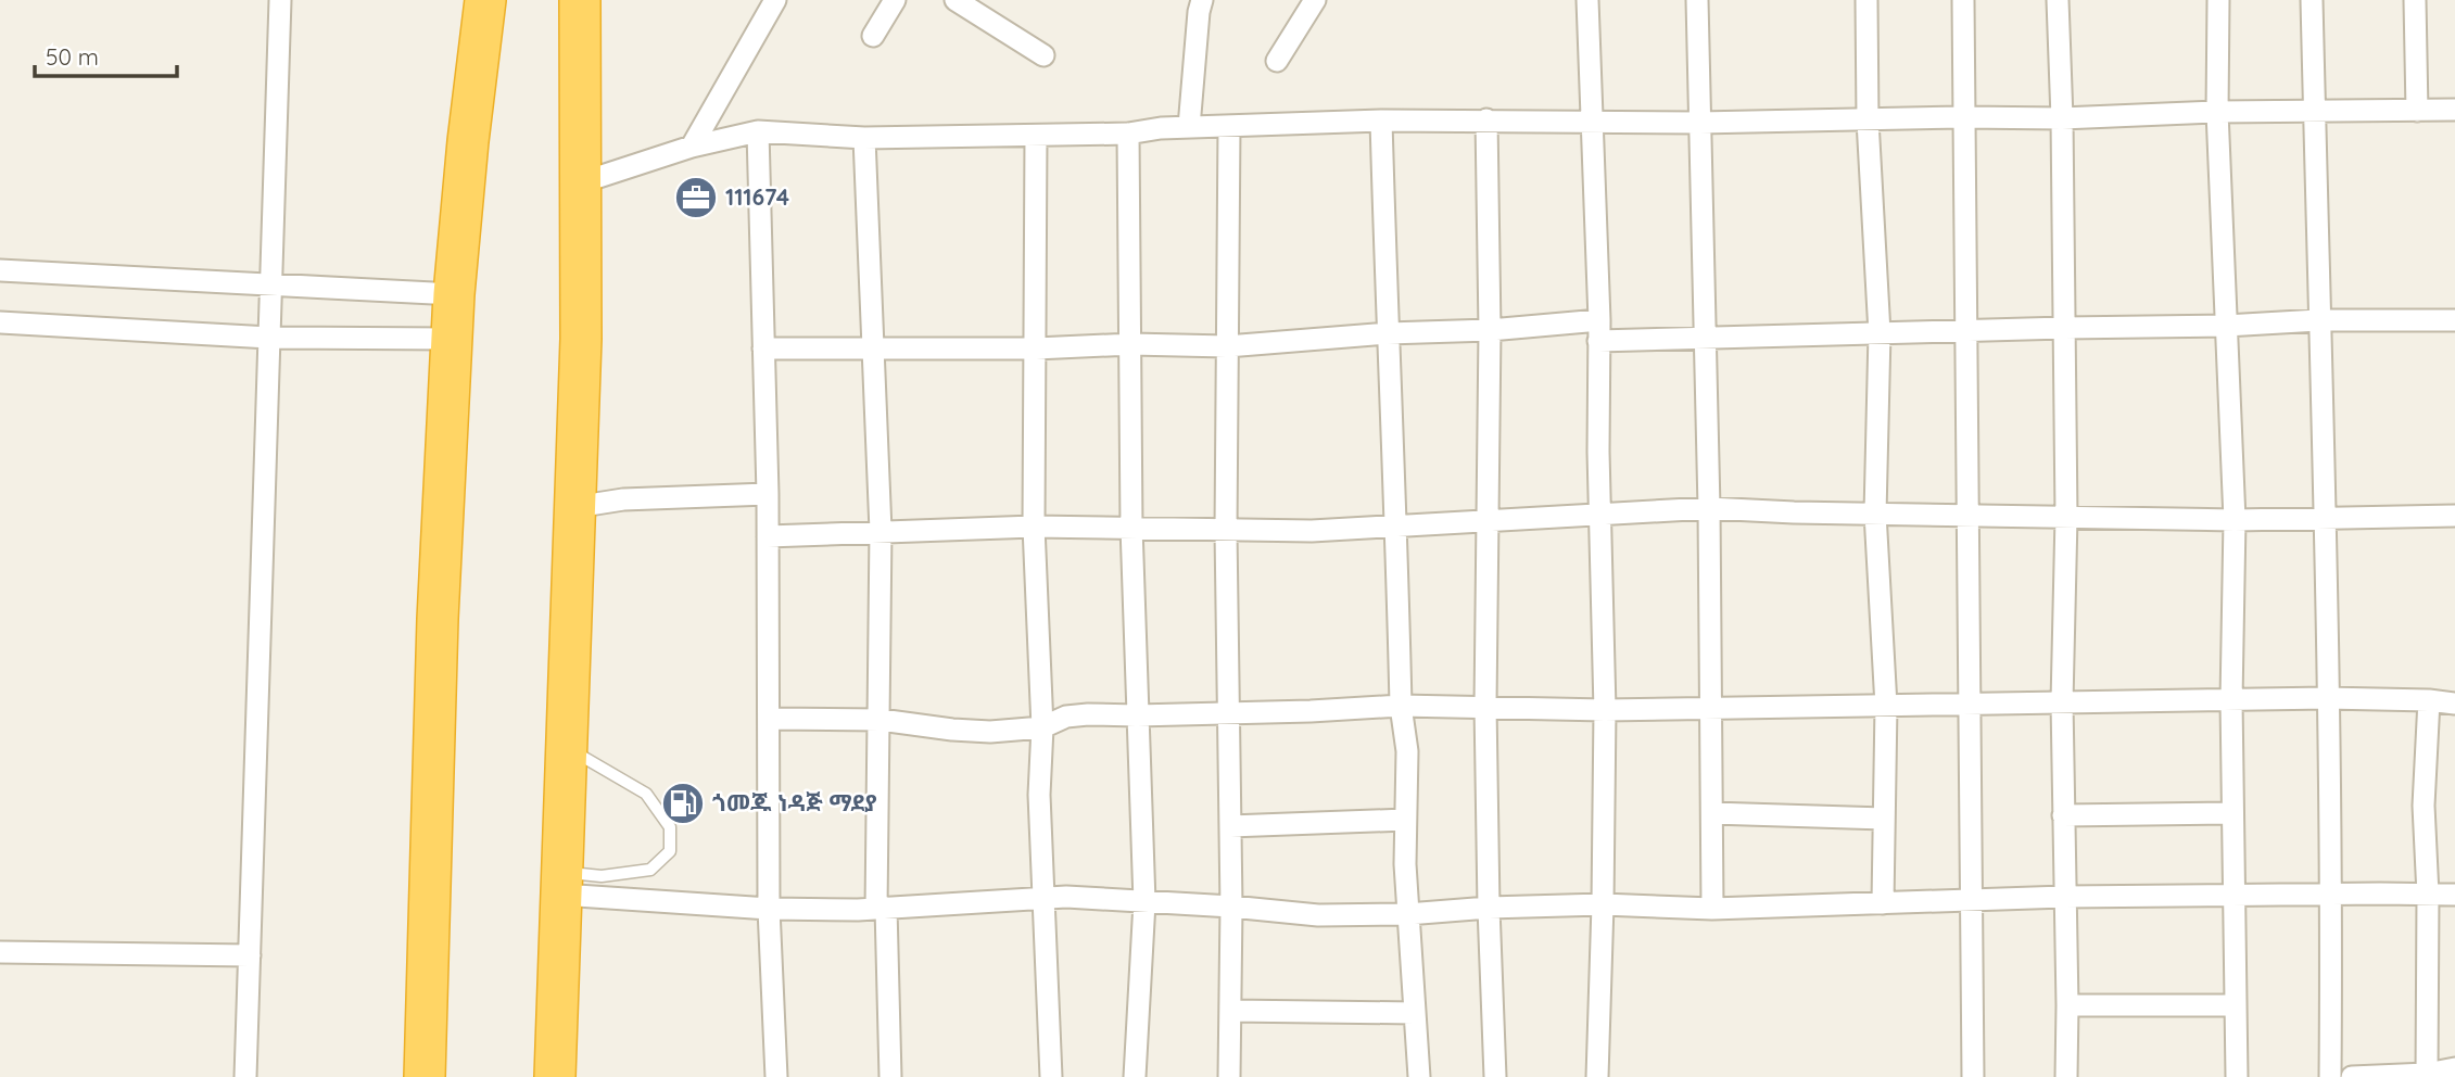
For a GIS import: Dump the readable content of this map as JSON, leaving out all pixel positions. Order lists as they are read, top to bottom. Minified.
{"places":{"office":["111674"],"fuel station":["ጎመጁ ነዳጅ ማደያ"]},"scale_bar":"50 m"}
